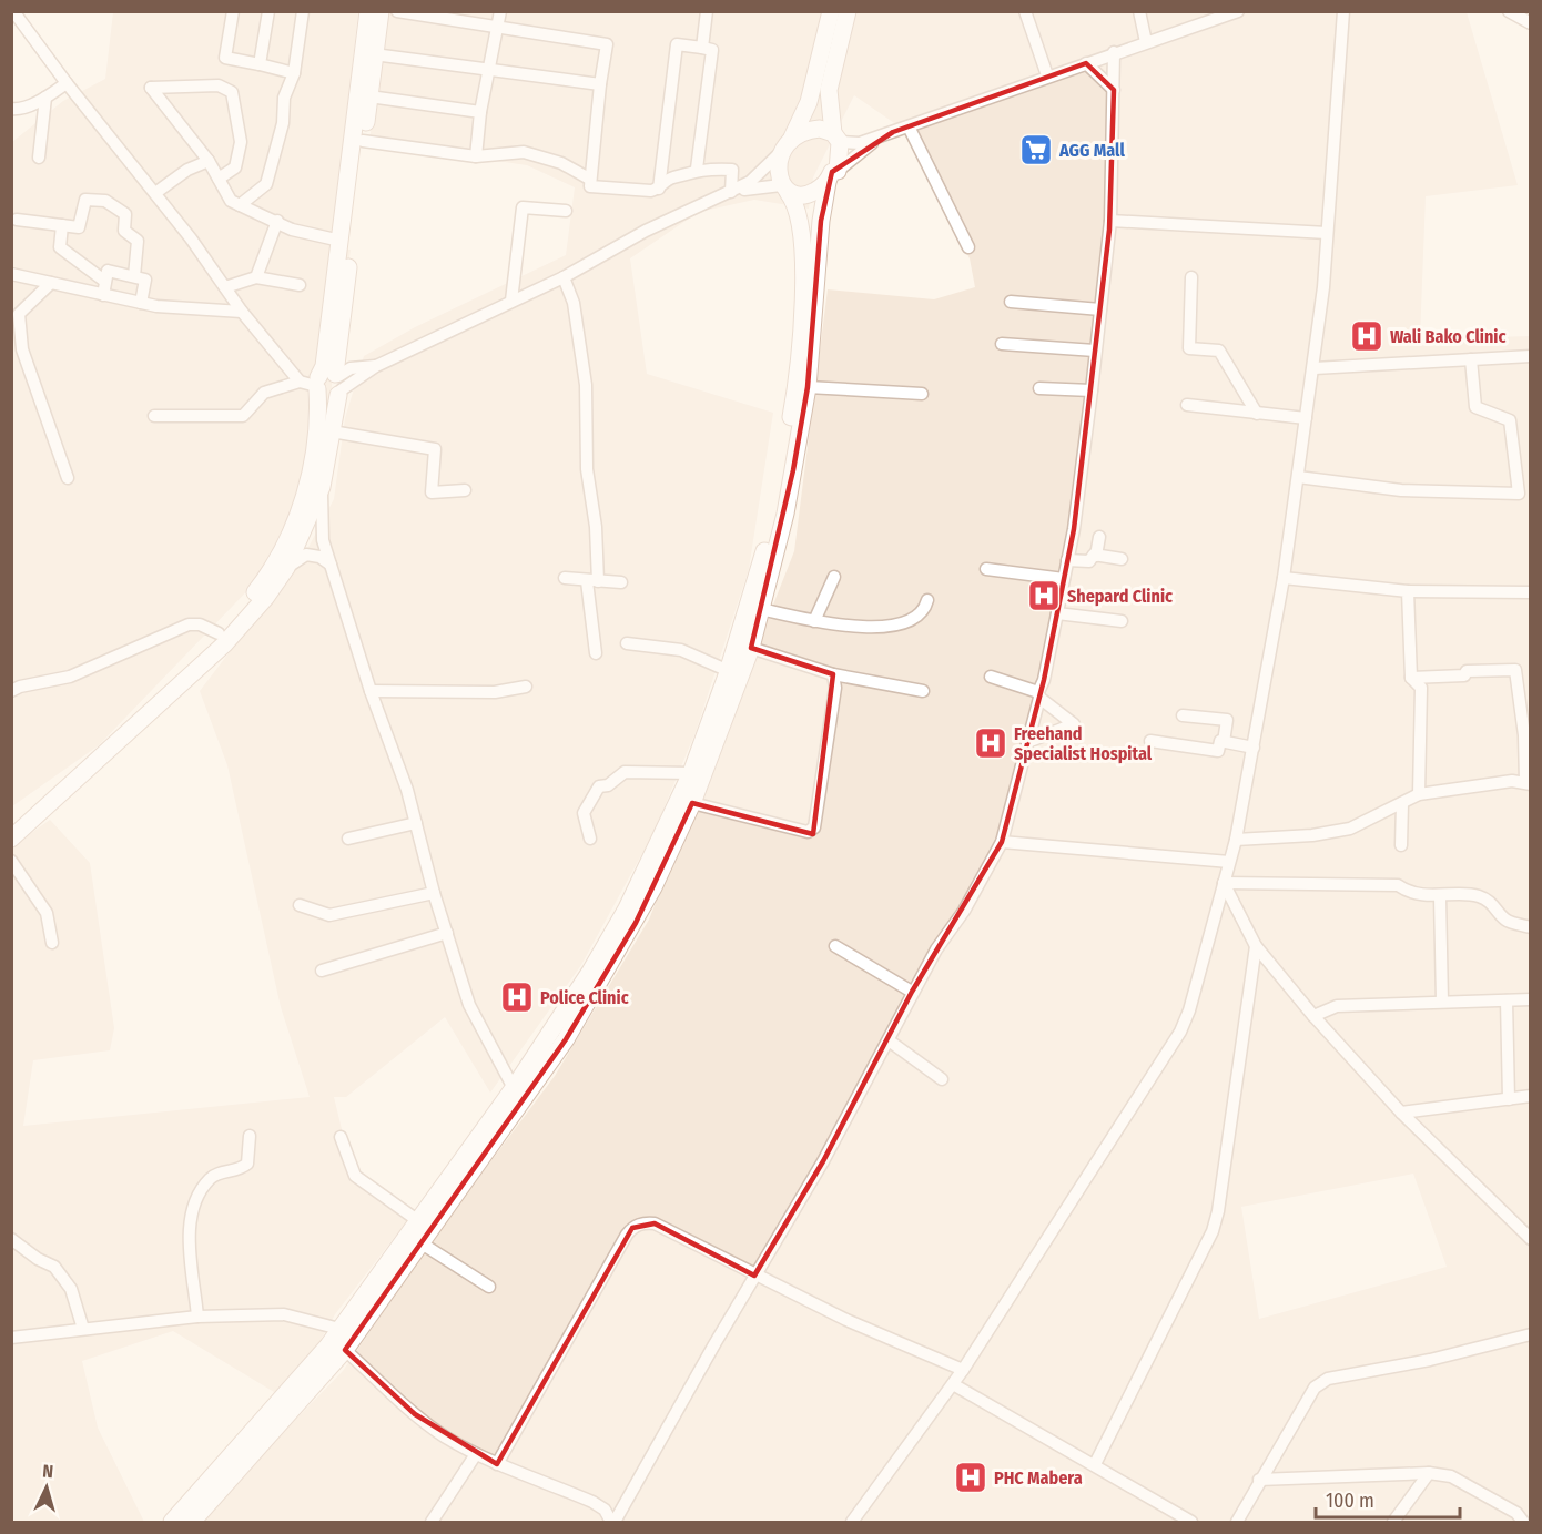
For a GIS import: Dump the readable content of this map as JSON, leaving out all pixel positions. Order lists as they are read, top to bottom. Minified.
{"places":{"supermarket":["AGG Mall"],"hospital":["Wali Bako Clinic","Shepard Clinic","Freehand Specialist Hospital","Police Clinic","PHC Mabera"]},"scale_bar":"100 m","north":"top"}
